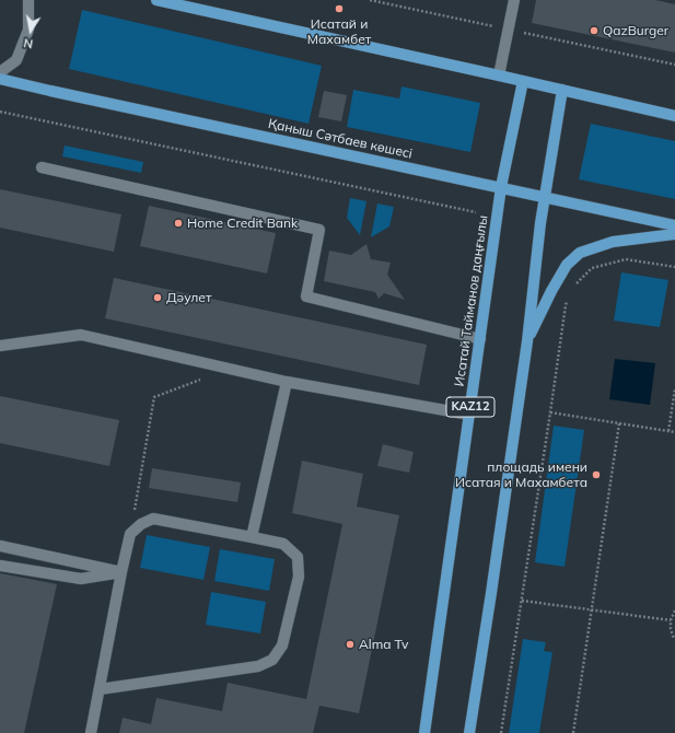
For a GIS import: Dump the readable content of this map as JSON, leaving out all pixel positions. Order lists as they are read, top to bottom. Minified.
{"streets":{"main road":["Қаныш Сәтбаев көшесі","Исатай Тайманов даңғылы","KAZ12"]},"crossings":[["Қаныш Сәтбаев көшесі","Исатай Тайманов даңғылы"]],"places":["Исатай и Махамбет","QazBurger","Home Credit Bank","Дәулет","площадь имени Исатая и Махамбета","Alma Tv"],"north":"bottom"}
